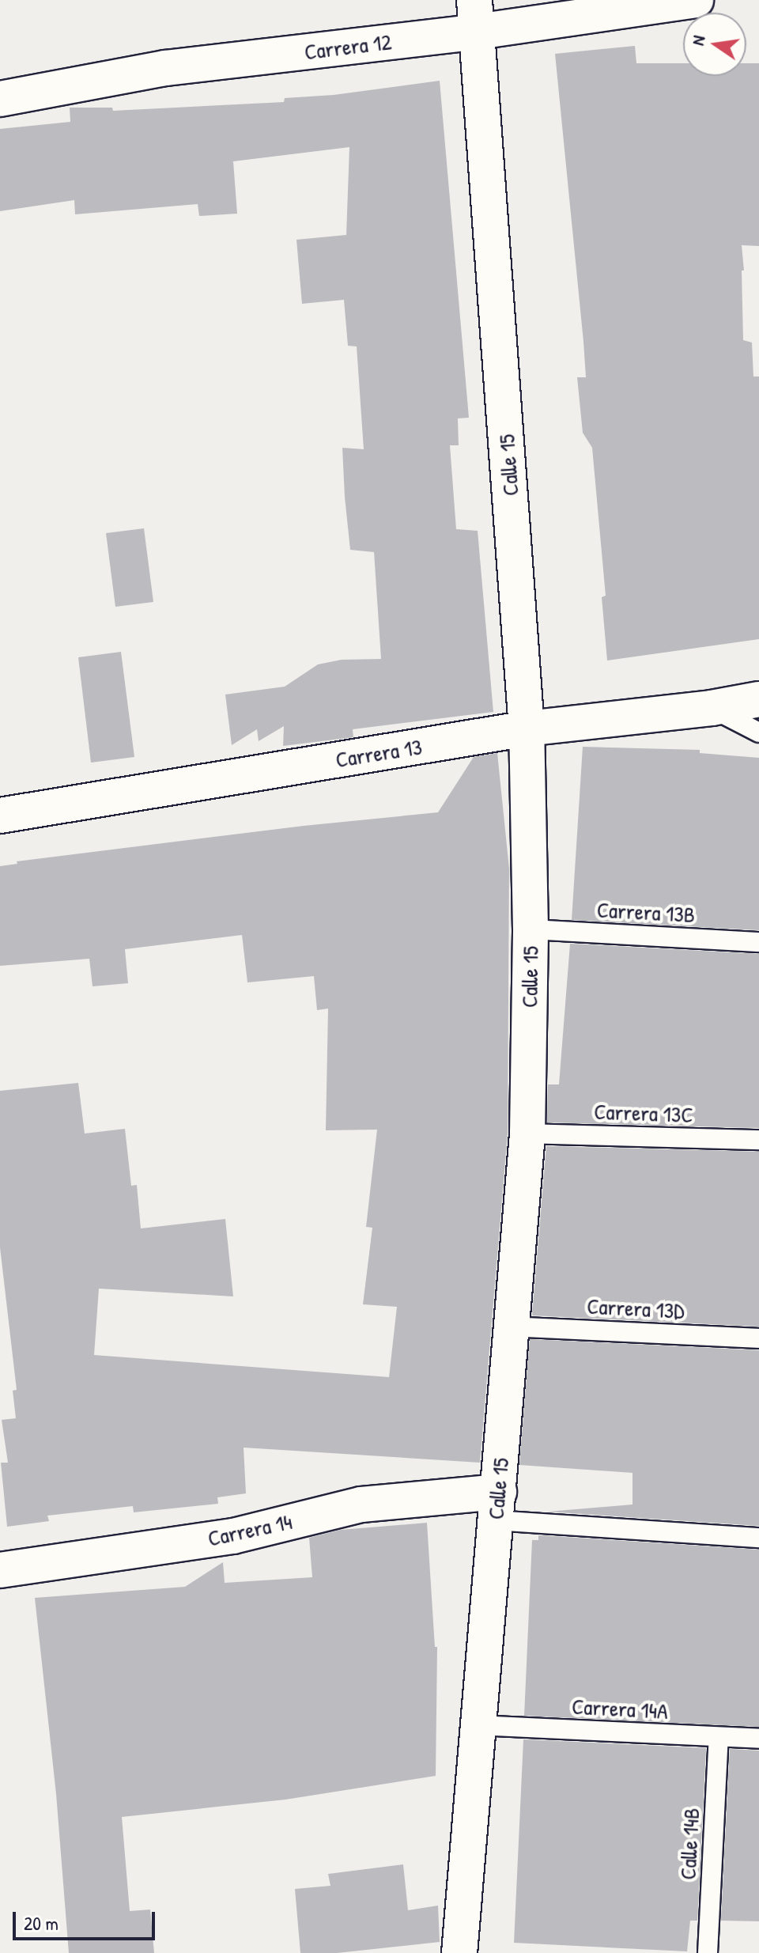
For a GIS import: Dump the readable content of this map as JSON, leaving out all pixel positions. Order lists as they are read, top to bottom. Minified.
{"streets":{"street":["Carrera 12","Calle 15","Carrera 13","Carrera 14"],"lane":["Carrera 13B","Carrera 13C","Carrera 13D","Carrera 14A","Calle 14B"]},"crossings":[["Carrera 12","Calle 15"],["Calle 15","Carrera 13"],["Calle 15","Carrera 13B"],["Calle 15","Carrera 13C"],["Calle 15","Carrera 13D"],["Calle 15","Carrera 14"],["Calle 15","Carrera 14A"],["Carrera 14A","Calle 14B"]],"scale_bar":"20 m","north":"left"}
